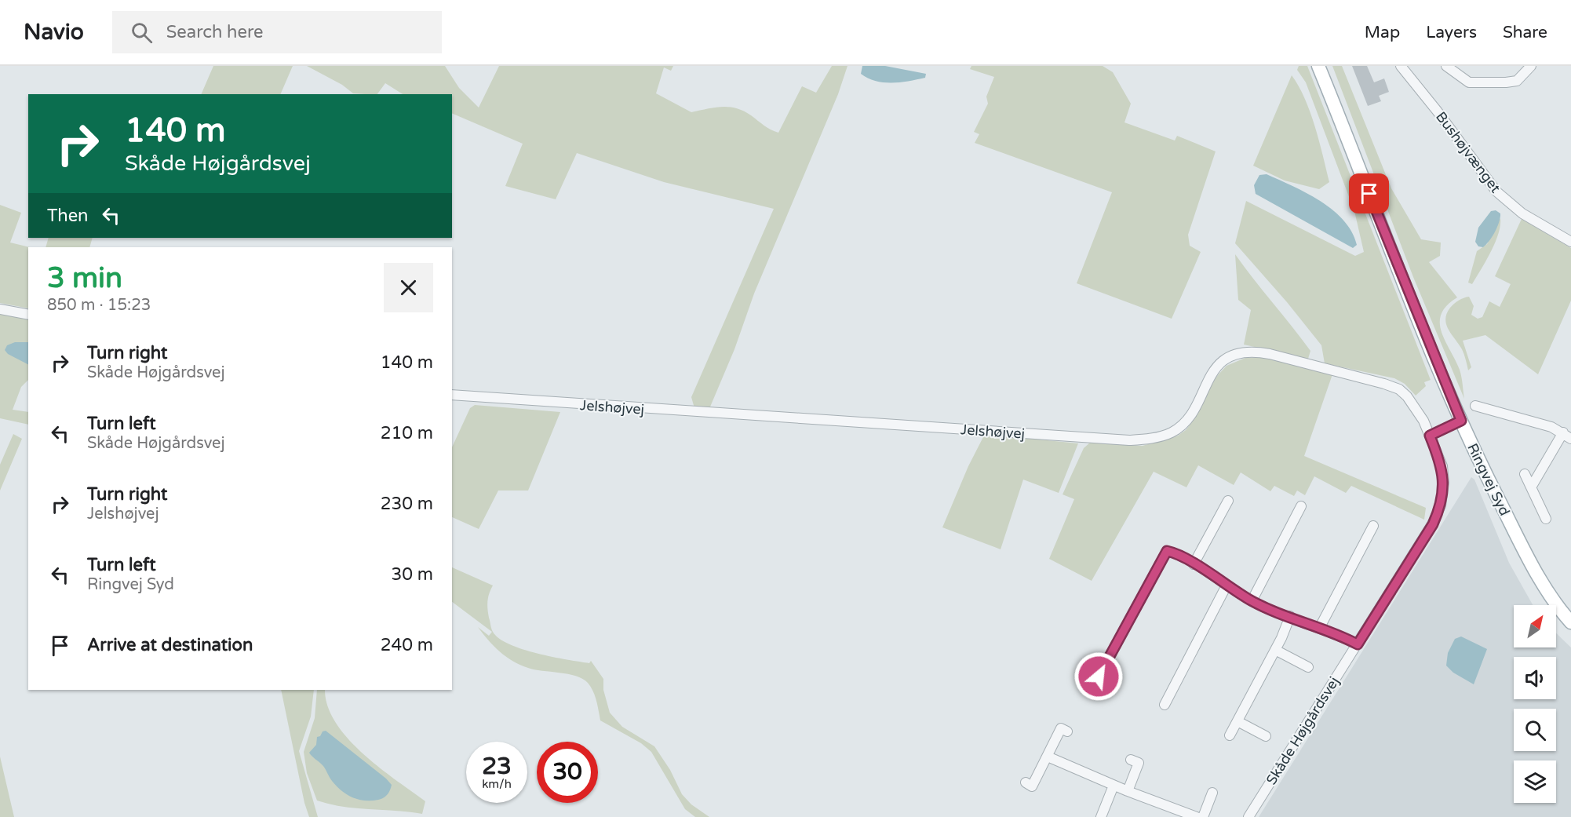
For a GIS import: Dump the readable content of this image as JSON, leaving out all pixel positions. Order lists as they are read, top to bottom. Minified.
{"streets":{"main road":["Ringvej Syd"],"street":["Bushøjvænget","Jelshøjvej","Skåde Højgårdsvej"]},"crossings":[["Jelshøjvej","Skåde Højgårdsvej"]],"north":"top right","page":{"header":"Navio","search":"Search here","nav":["Map","Layers","Share"],"turn":["140 m","Skåde Højgårdsvej"],"then":"Then","heading":["3 min","850 m · 15:23"],"list":[{"name":"Turn right","note":"Skåde Højgårdsvej","value":"140 m"},{"name":"Turn left","note":"Skåde Højgårdsvej","value":"210 m"},{"name":"Turn right","note":"Jelshøjvej","value":"230 m"},{"name":"Turn left","note":"Ringvej Syd","value":"30 m"},{"name":"Arrive at destination","value":"240 m"}],"speed":"23 km/h","limit":"30"}}
